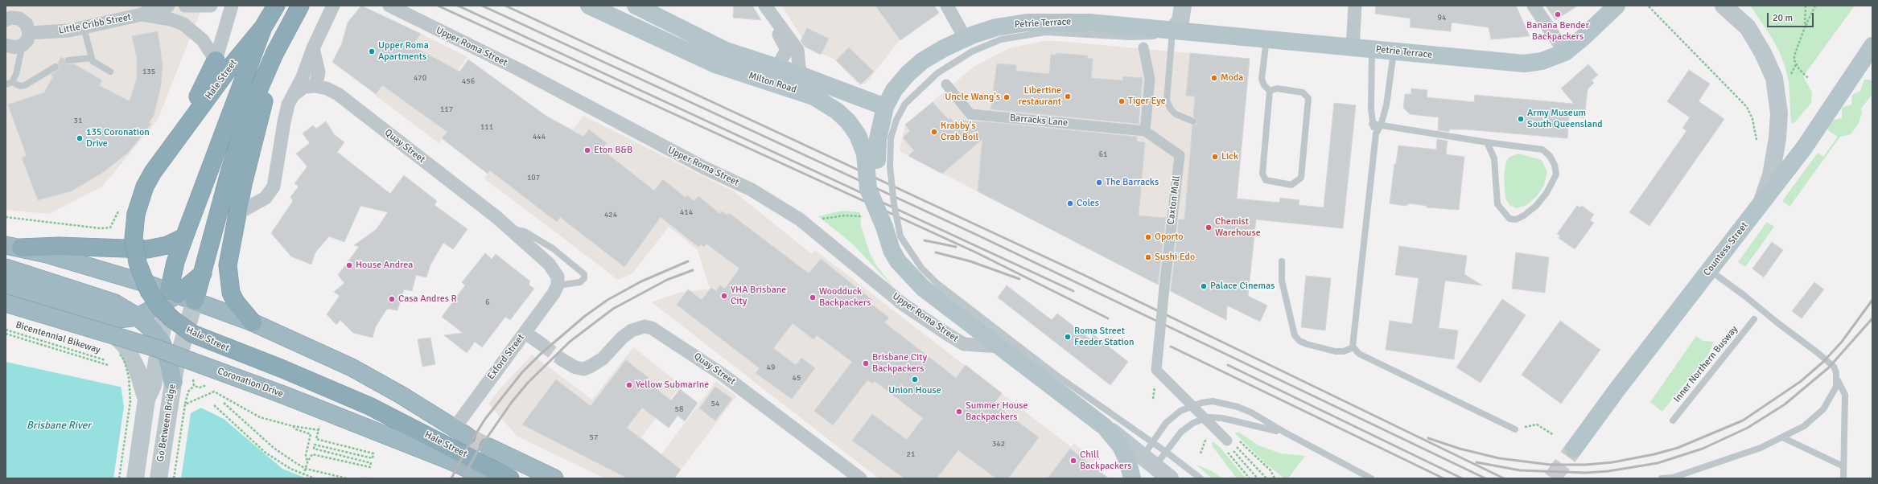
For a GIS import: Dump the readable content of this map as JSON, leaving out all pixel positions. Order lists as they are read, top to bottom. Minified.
{"streets":{"highway":["Hale Street","Coronation Drive"],"main road":["Petrie Terrace","Milton Road","Countess Street","Go Between Bridge"],"street":["Little Cribb Street","Upper Roma Street","Barracks Lane","Quay Street","Caxton Mall","Exford Street"],"lane":["Inner Northern Busway"],"path":["Bicentennial Bikeway"]},"crossings":[["Petrie Terrace","Milton Road"],["Upper Roma Street","Milton Road"],["Barracks Lane","Caxton Mall"],["Quay Street","Exford Street"]],"water":["Brisbane River"],"places":["Banana Bender Backpackers","Upper Roma Apartments","Moda","Libertine restaurant","Uncle Wang's","Tiger Eye","Army Museum South Queensland","Krabby's Crab Boil","135 Coronation Drive","Eton B&B","Lick","The Barracks","Coles","Chemist Warehouse","Oporto","Sushi Edo","House Andrea","Palace Cinemas","YHA Brisbane City","Woodduck Backpackers","Casa Andres R","Roma Street Feeder Station","Brisbane City Backpackers","Union House","Yellow Submarine","Summer House Backpackers","Chill Backpackers"],"house_numbers":["94","135","470","456","117","31","111","444","61","107","414","424","6","49","45","54","58","57","342","21"],"scale_bar":"20 m"}
